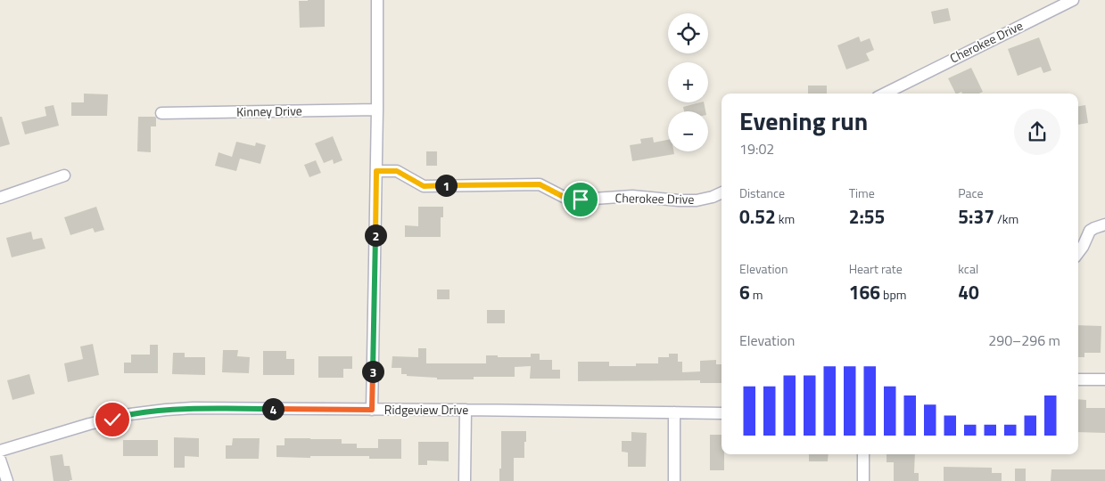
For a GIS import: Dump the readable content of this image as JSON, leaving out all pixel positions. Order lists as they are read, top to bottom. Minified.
{"streets":{"street":["Cherokee Drive","Kinney Drive","Ridgeview Drive"]},"page":{"map_buttons":["+","−"],"heading":["Evening run","19:02"],"stats":[["Distance","0.52 km"],["Time","2:55"],["Pace","5:37 /km"],["Elevation","6 m"],["Heart rate","166 bpm"],["kcal","40"]],"pins":["1","2","3","4"],"chart":["Elevation","290–296 m"]}}
